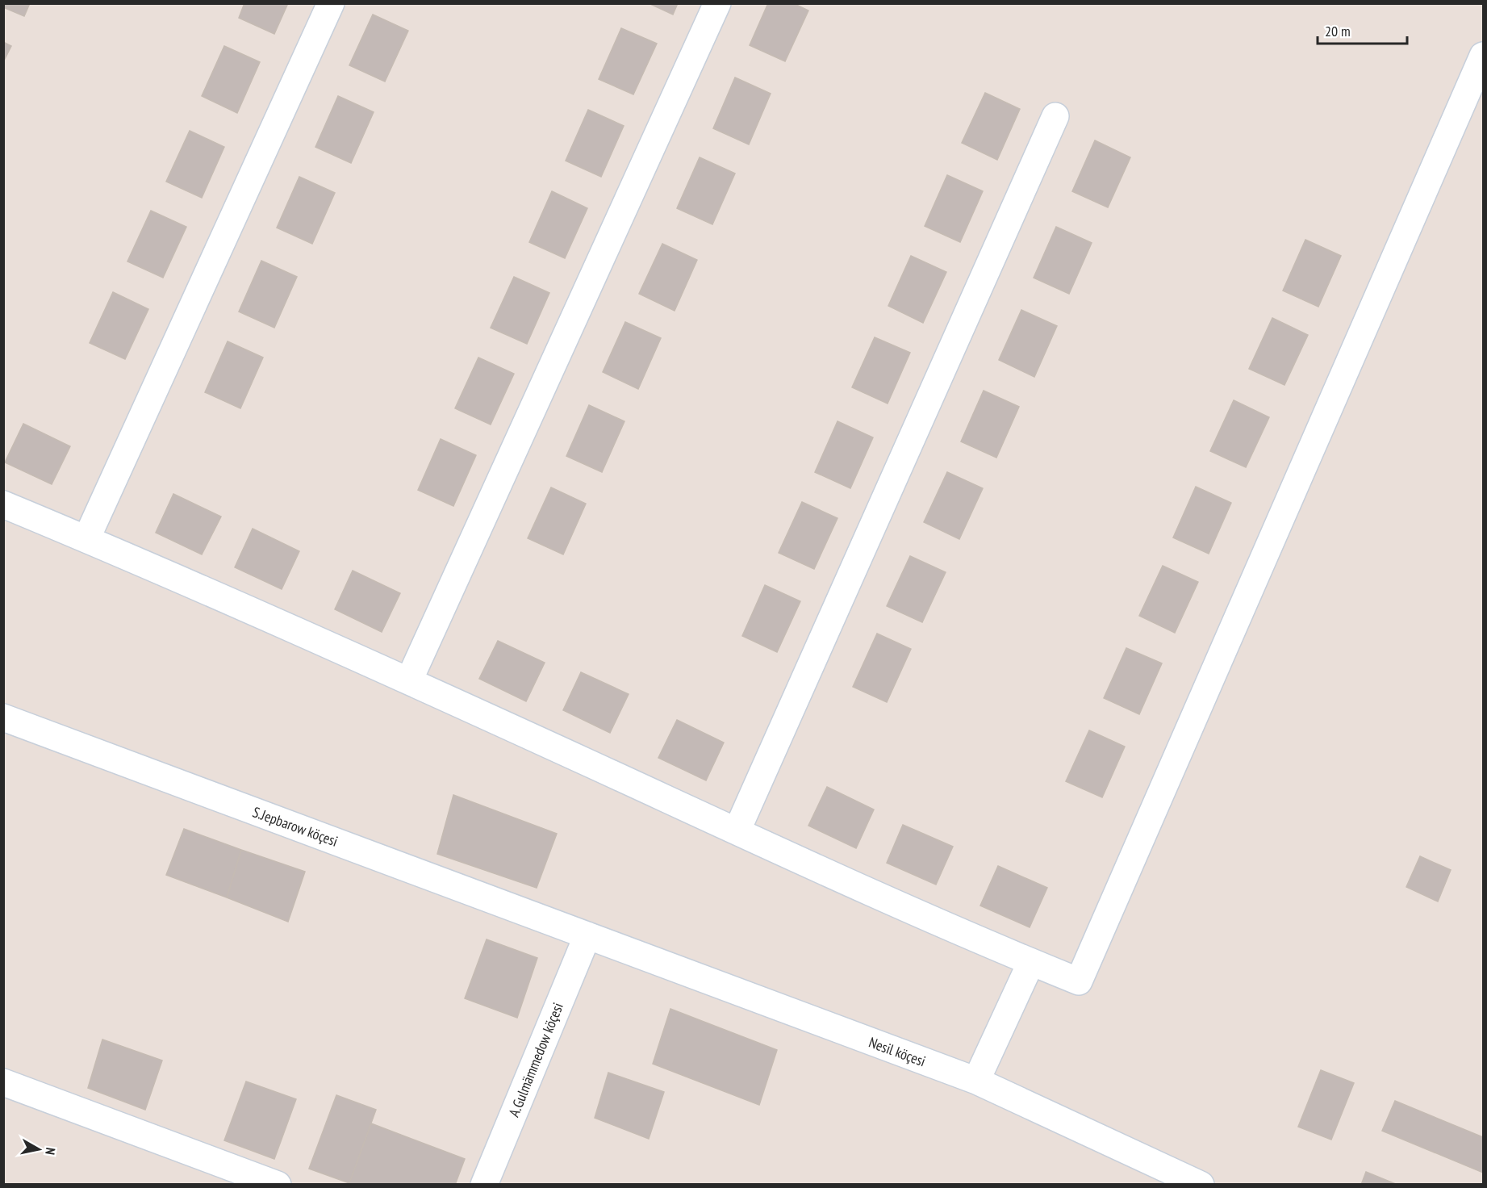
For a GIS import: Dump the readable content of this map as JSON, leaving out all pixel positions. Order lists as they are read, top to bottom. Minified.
{"streets":{"street":["S.Jepbarow köçesi","Nesil köçesi","A.Gulmämmedow köçesi"]},"crossings":[["S.Jepbarow köçesi","Nesil köçesi"],["S.Jepbarow köçesi","A.Gulmämmedow köçesi"],["Nesil köçesi","A.Gulmämmedow köçesi"]],"scale_bar":"20 m","north":"right"}
